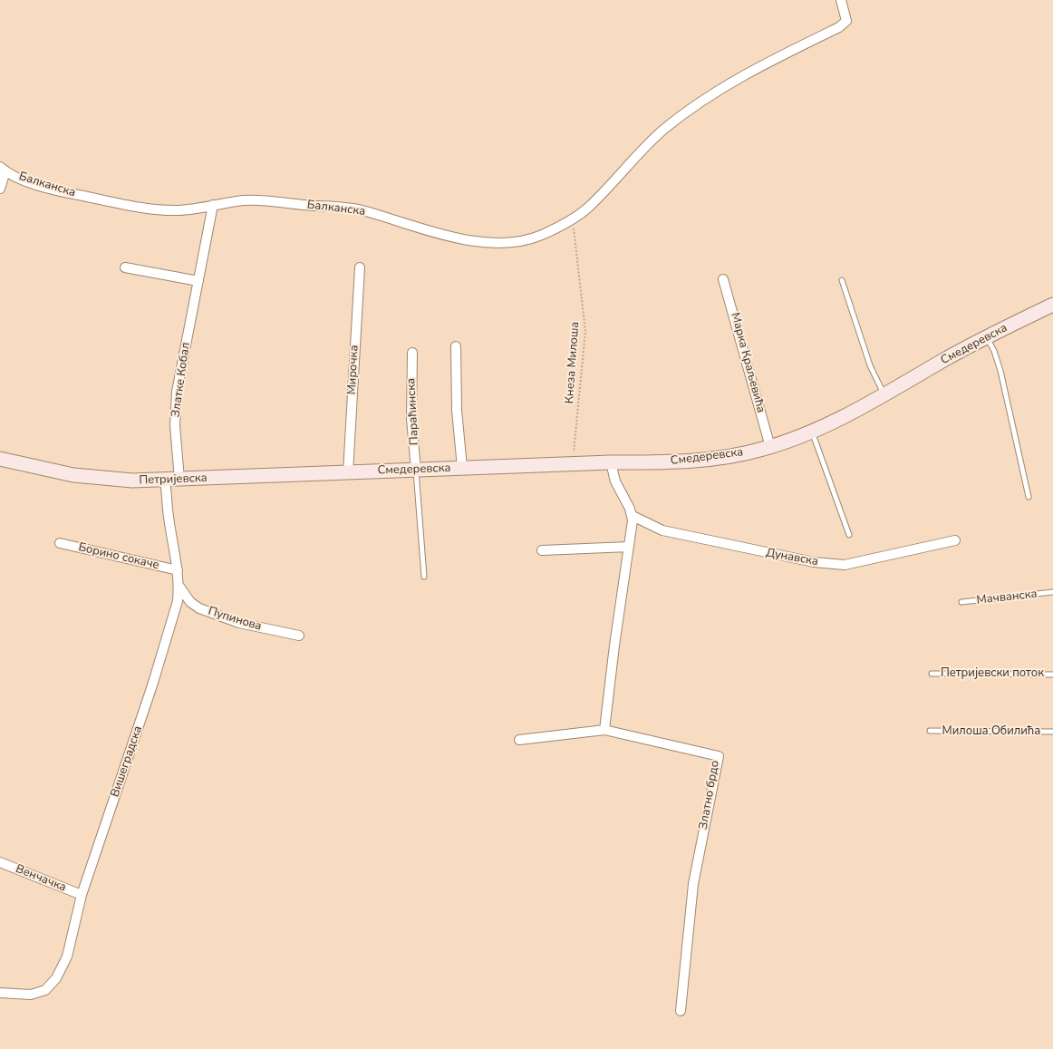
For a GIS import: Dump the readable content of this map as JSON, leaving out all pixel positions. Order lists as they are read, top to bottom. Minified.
{"streets":{"main road":["Смедеревска","Петријевска"],"street":["Балканска","Марка Краљевића","Мирочка","Златке Кобал","Параћинска","Борино сокаче","Дунавска","Пупинова","Вишеградска","Златно брдо","Венчачка"],"lane":["Мачванска","Петријевски поток","Милоша Обилића"],"path":["Кнеза Милоша"]},"crossings":[["Балканска","Кнеза Милоша"],["Балканска","Златке Кобал"],["Смедеревска","Кнеза Милоша"],["Смедеревска","Марка Краљевића"],["Смедеревска","Мирочка"],["Смедеревска","Параћинска"],["Смедеревска","Петријевска"],["Мирочка","Петријевска"],["Златке Кобал","Петријевска"],["Петријевска","Вишеградска"],["Борино сокаче","Вишеградска"],["Пупинова","Вишеградска"],["Вишеградска","Венчачка"]]}
